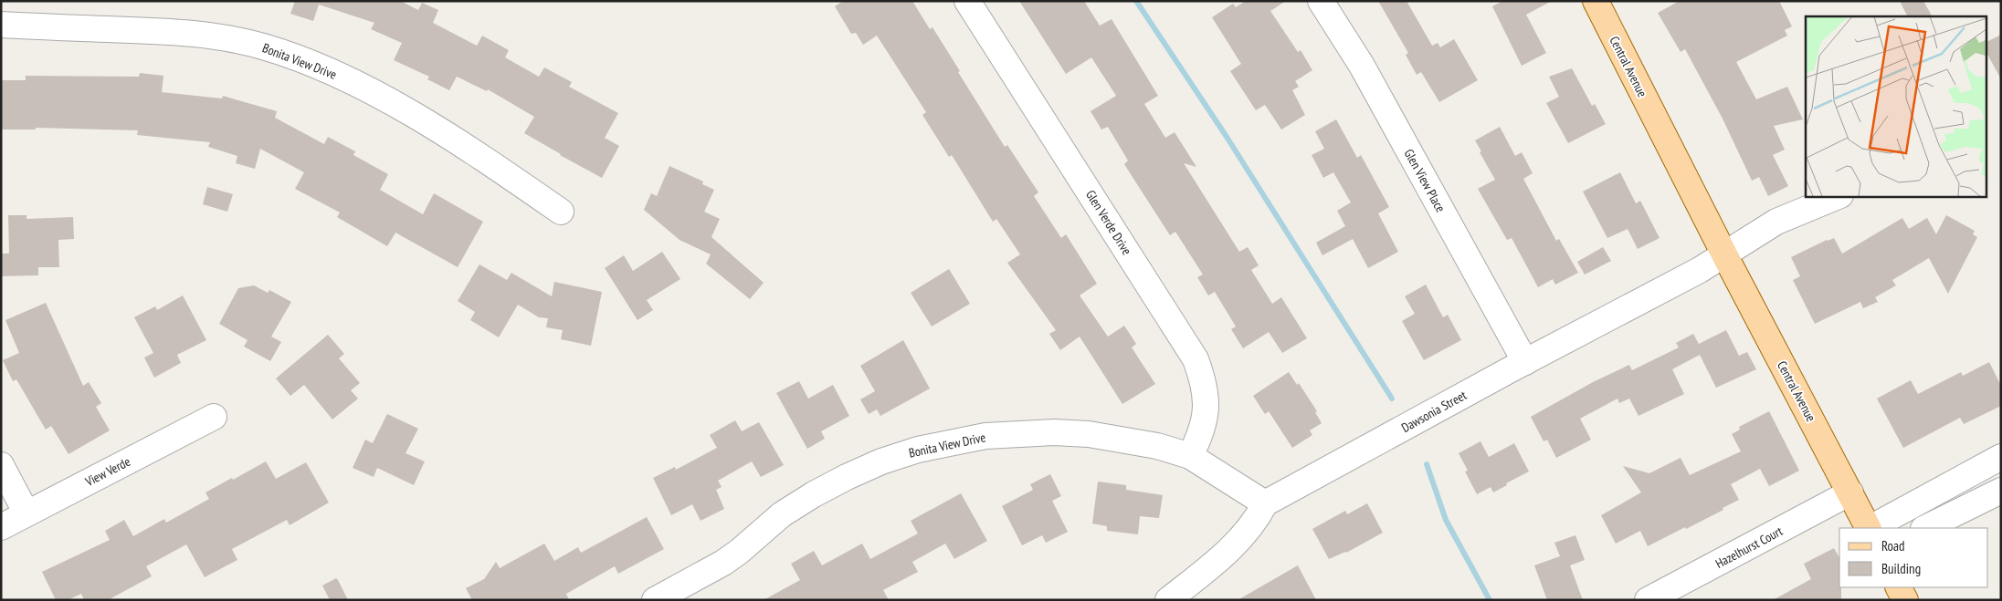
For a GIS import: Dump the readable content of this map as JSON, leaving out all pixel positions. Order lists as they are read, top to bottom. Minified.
{"streets":{"main road":["Central Avenue"],"street":["Bonita View Drive","Glen View Place","Glen Verde Drive","Dawsonia Street","View Verde","Hazelhurst Court"]},"crossings":[["Bonita View Drive","Glen Verde Drive"],["Bonita View Drive","Dawsonia Street"],["Central Avenue","Dawsonia Street"],["Central Avenue","Hazelhurst Court"],["Glen View Place","Dawsonia Street"]],"legend":["Road","Building"]}
